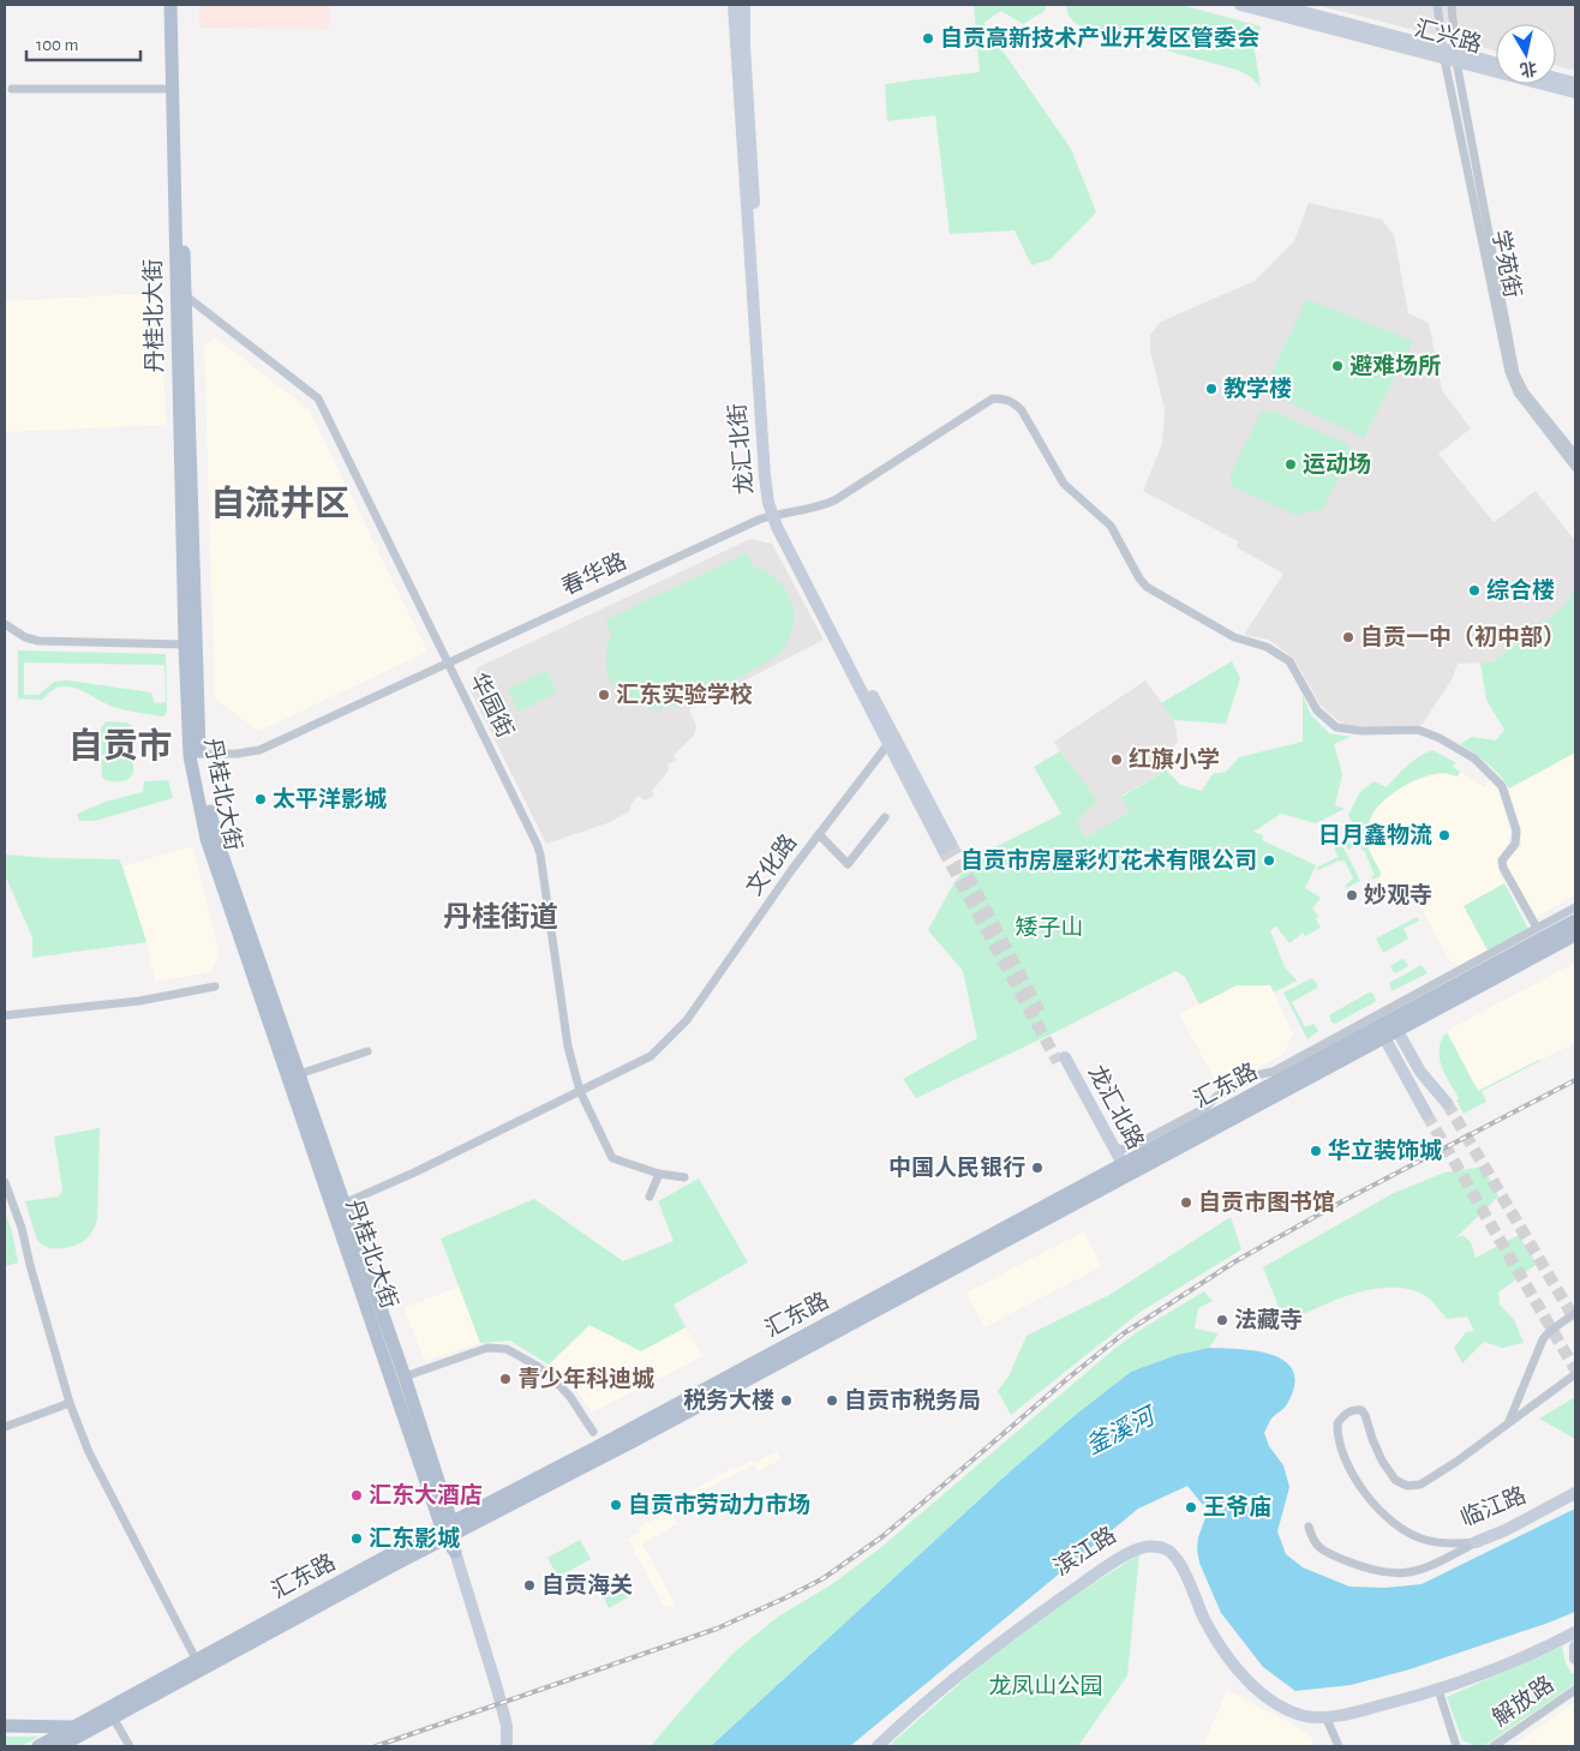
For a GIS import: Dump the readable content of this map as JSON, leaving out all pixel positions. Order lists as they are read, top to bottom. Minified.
{"streets":{"main road":["汇兴路","丹桂北大街","龙汇北街","汇东路","龙汇北路","临江路","滨江路"],"street":["学苑街","春华路","华园街","文化路","解放路"]},"crossings":[["汇兴路","学苑街"],["丹桂北大街","春华路"],["丹桂北大街","华园街"],["丹桂北大街","汇东路"],["龙汇北街","春华路"],["龙汇北街","文化路"],["春华路","华园街"],["华园街","文化路"],["汇东路","龙汇北路"]],"districts":["自流井区","自贡市","丹桂街道"],"water":["釜溪河"],"parks":["矮子山","龙凤山公园"],"places":["自贡高新技术产业开发区管委会","避难场所","教学楼","运动场","综合楼","自贡一中（初中部）","汇东实验学校","红旗小学","太平洋影城","日月鑫物流","自贡市房屋彩灯花术有限公司","妙观寺","华立装饰城","中国人民银行","自贡市图书馆","法藏寺","青少年科迪城","税务大楼","自贡市税务局","汇东大酒店","自贡市劳动力市场","王爷庙","汇东影城","自贡海关"],"scale_bar":"100 m","north":"bottom"}
